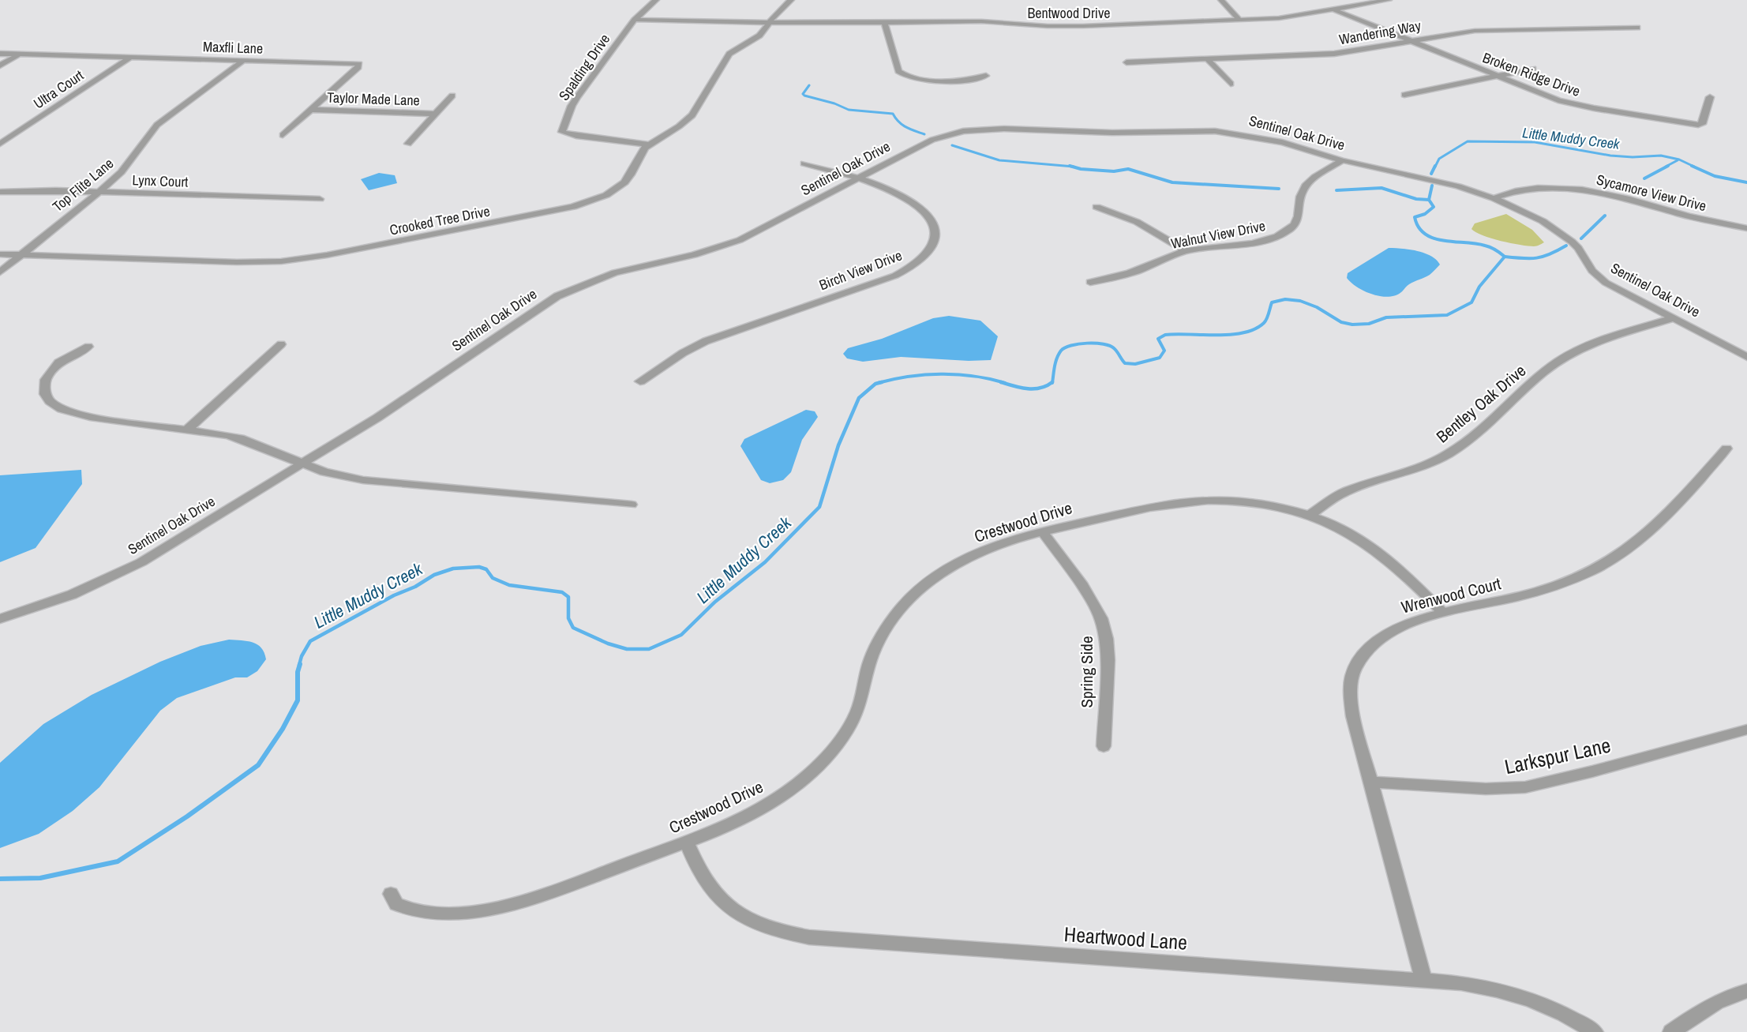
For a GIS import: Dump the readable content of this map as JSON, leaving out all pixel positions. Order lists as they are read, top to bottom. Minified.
{"streets":{"street":["Bentwood Drive","Wandering Way","Maxfli Lane","Spalding Drive","Broken Ridge Drive","Ultra Court","Taylor Made Lane","Sentinel Oak Drive","Lynx Court","Top Flite Lane","Sycamore View Drive","Crooked Tree Drive","Walnut View Drive","Birch View Drive","Bentley Oak Drive","Crestwood Drive","Wrenwood Court","Spring Side","Larkspur Lane","Heartwood Lane"]},"crossings":[["Bentwood Drive","Spalding Drive"],["Bentwood Drive","Broken Ridge Drive"],["Bentwood Drive","Crooked Tree Drive"],["Wandering Way","Broken Ridge Drive"],["Maxfli Lane","Ultra Court"],["Maxfli Lane","Taylor Made Lane"],["Maxfli Lane","Top Flite Lane"],["Spalding Drive","Crooked Tree Drive"],["Sentinel Oak Drive","Sycamore View Drive"],["Sentinel Oak Drive","Walnut View Drive"],["Sentinel Oak Drive","Birch View Drive"],["Sentinel Oak Drive","Bentley Oak Drive"],["Lynx Court","Top Flite Lane"],["Top Flite Lane","Crooked Tree Drive"],["Bentley Oak Drive","Crestwood Drive"],["Crestwood Drive","Wrenwood Court"],["Crestwood Drive","Spring Side"],["Crestwood Drive","Heartwood Lane"],["Wrenwood Court","Larkspur Lane"],["Wrenwood Court","Heartwood Lane"]],"water":["Little Muddy Creek"]}
